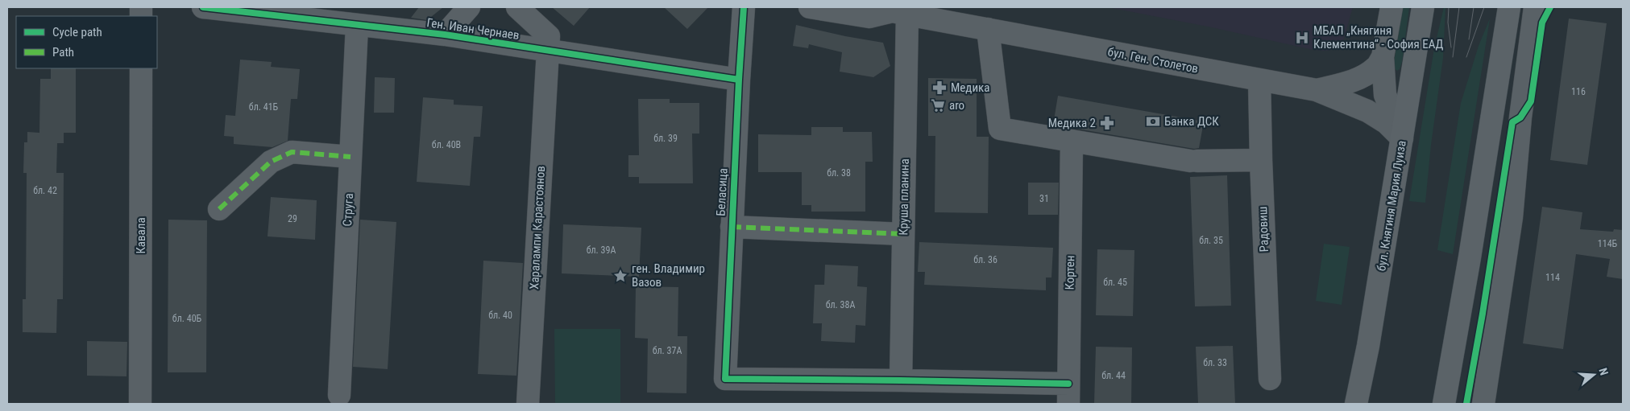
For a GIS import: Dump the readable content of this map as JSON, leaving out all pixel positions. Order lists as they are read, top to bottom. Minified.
{"streets":{"main road":["бул. Княгиня Мария Луиза"],"street":["Ген. Иван Чернаев","бул. Ген. Столетов","Беласица","Круша планина","Струга","Харалампи Карастоянов","Радовиш","Кавала","Кортен"]},"crossings":[["Ген. Иван Чернаев","Беласица"],["Ген. Иван Чернаев","Струга"],["Ген. Иван Чернаев","Харалампи Карастоянов"],["бул. Ген. Столетов","Круша планина"],["бул. Ген. Столетов","бул. Княгиня Мария Луиза"],["бул. Ген. Столетов","Радовиш"],["Беласица","Круша планина"]],"places":{"hospital":["МБАЛ „Княгиня Клементина“ - София ЕАД"],"pharmacy":["Медика","Медика 2"],"supermarket":["aro"],"bank":["Банка ДСК"],"place":["ген. Владимир Вазов"]},"house_numbers":["116","бл. 41Б","бл. 39","бл. 40В","бл. 38","бл. 42","31","29","бл. 35","114Б","бл. 39А","бл. 36","114","бл. 45","бл. 38А","бл. 40","бл. 40Б","бл. 37А","бл. 33","бл. 44"],"legend":["Cycle path","Path"],"north":"right"}
